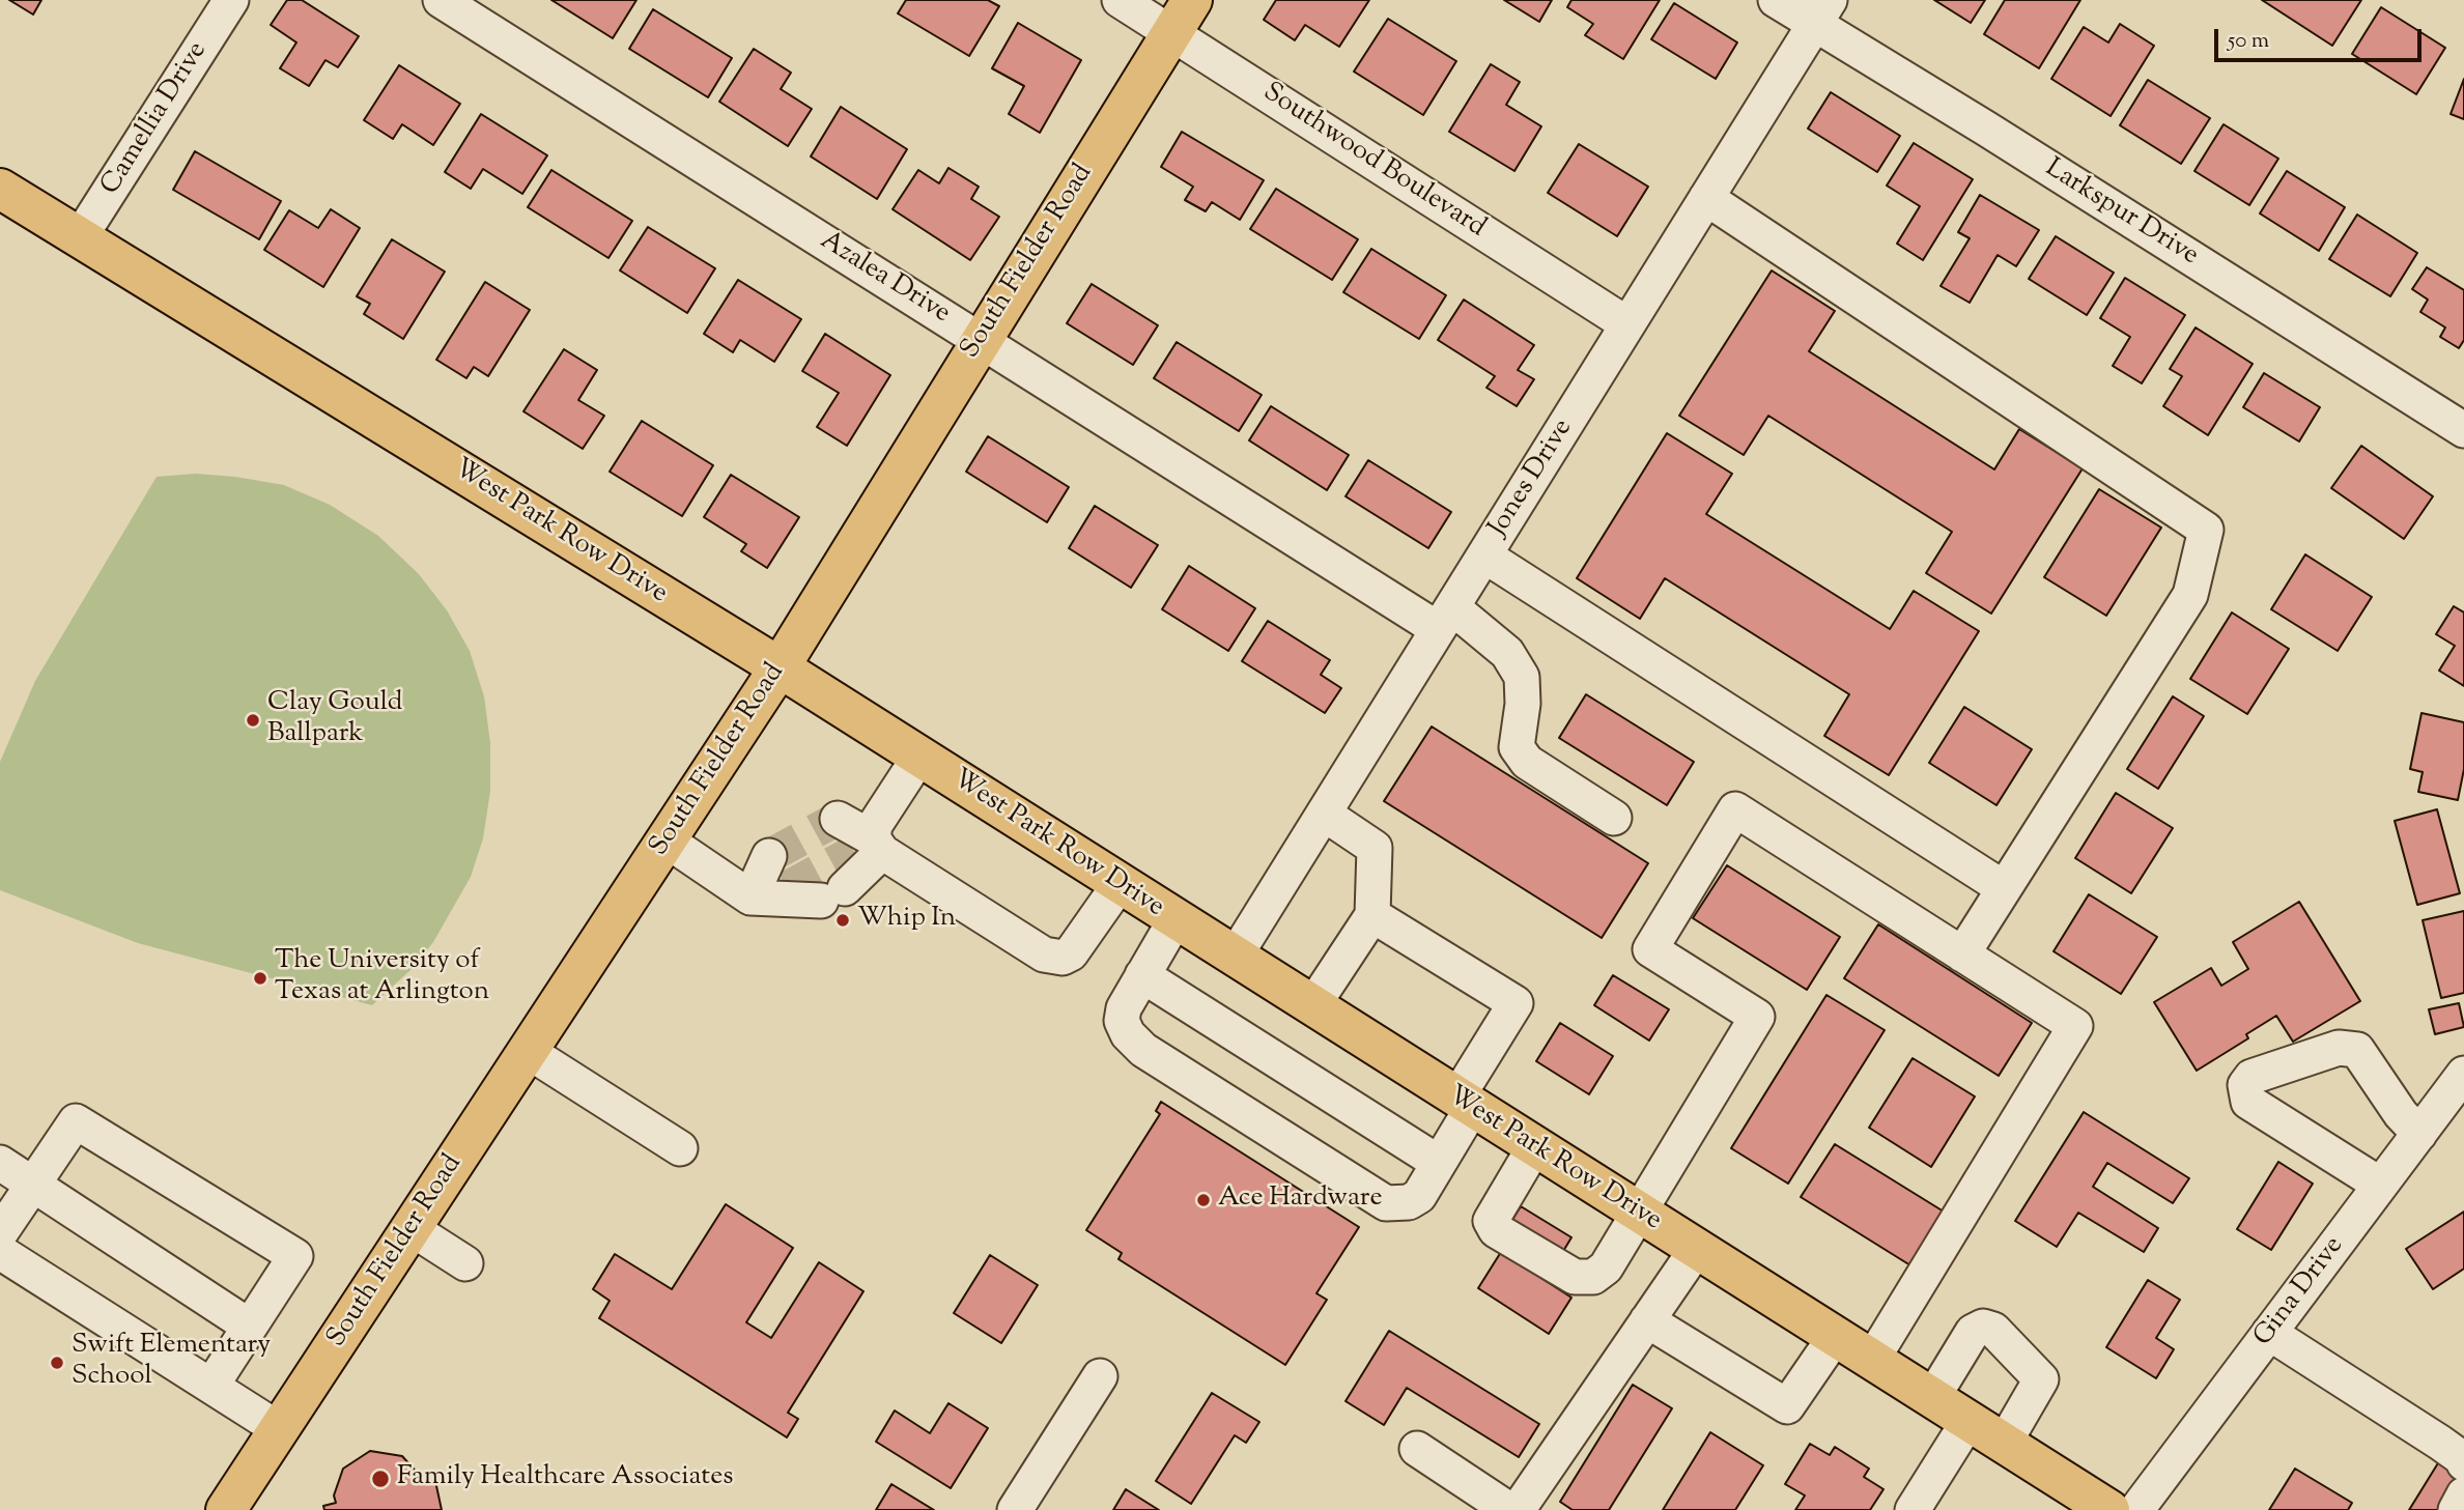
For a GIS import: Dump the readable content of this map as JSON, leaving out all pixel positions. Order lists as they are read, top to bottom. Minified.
{"streets":{"main road":["South Fielder Road","West Park Row Drive"],"street":["Camellia Drive","Southwood Boulevard","Larkspur Drive","Azalea Drive","Jones Drive","Gina Drive"]},"crossings":[["Camellia Drive","West Park Row Drive"],["Southwood Boulevard","South Fielder Road"],["Southwood Boulevard","Jones Drive"],["Larkspur Drive","Jones Drive"],["South Fielder Road","Azalea Drive"],["South Fielder Road","West Park Row Drive"],["Azalea Drive","Jones Drive"],["Jones Drive","West Park Row Drive"]],"places":["Clay Gould Ballpark","Whip In","The University of Texas at Arlington","Ace Hardware","Swift Elementary School","Family Healthcare Associates"],"scale_bar":"50 m"}
